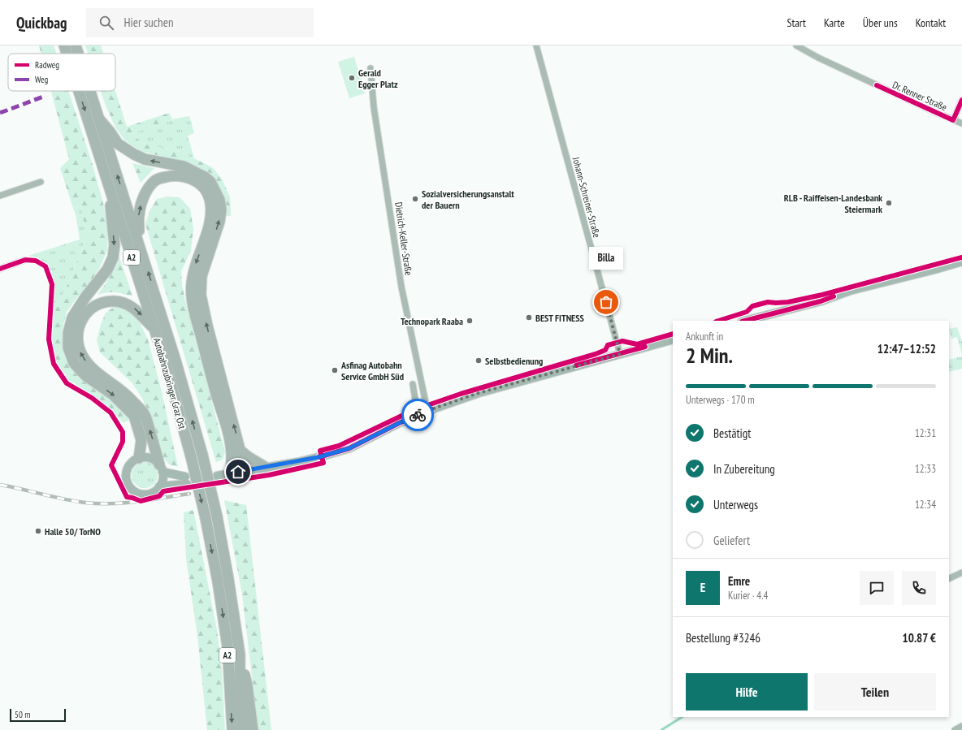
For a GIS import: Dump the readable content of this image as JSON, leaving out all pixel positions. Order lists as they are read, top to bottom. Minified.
{"streets":{"highway":["A2","Autobahnzubringer Graz Ost"],"street":["Dr. Renner Straße","Johann-Schreiner-Straße","Dietrich-Keller-Straße"]},"places":["Gerald Egger Platz","Sozialversicherungsanstalt der Bauern","RLB - Raiffeisen-Landesbank Steiermark","Billa","BEST FITNESS","Technopark Raaba","Selbstbedienung","Asfinag Autobahn Service GmbH Süd","Halle 50/ TorNO"],"legend":["Radweg","Weg"],"scale_bar":"50 m","page":{"header":"Quickbag","search":"Hier suchen","nav":["Start","Karte","Über uns","Kontakt"],"bubble":"Billa","heading":["2 Min.","Ankunft in","12:47–12:52"],"panel":["Emre","Kurier · 4.4","Bestellung #3246","10.87 €"],"bar":"Unterwegs · 170 m","list":[["Bestätigt","12:31"],["In Zubereitung","12:33"],["Unterwegs","12:34"],"Geliefert"],"round":"E","buttons":["Hilfe","Teilen"],"scale":"50 m"}}
